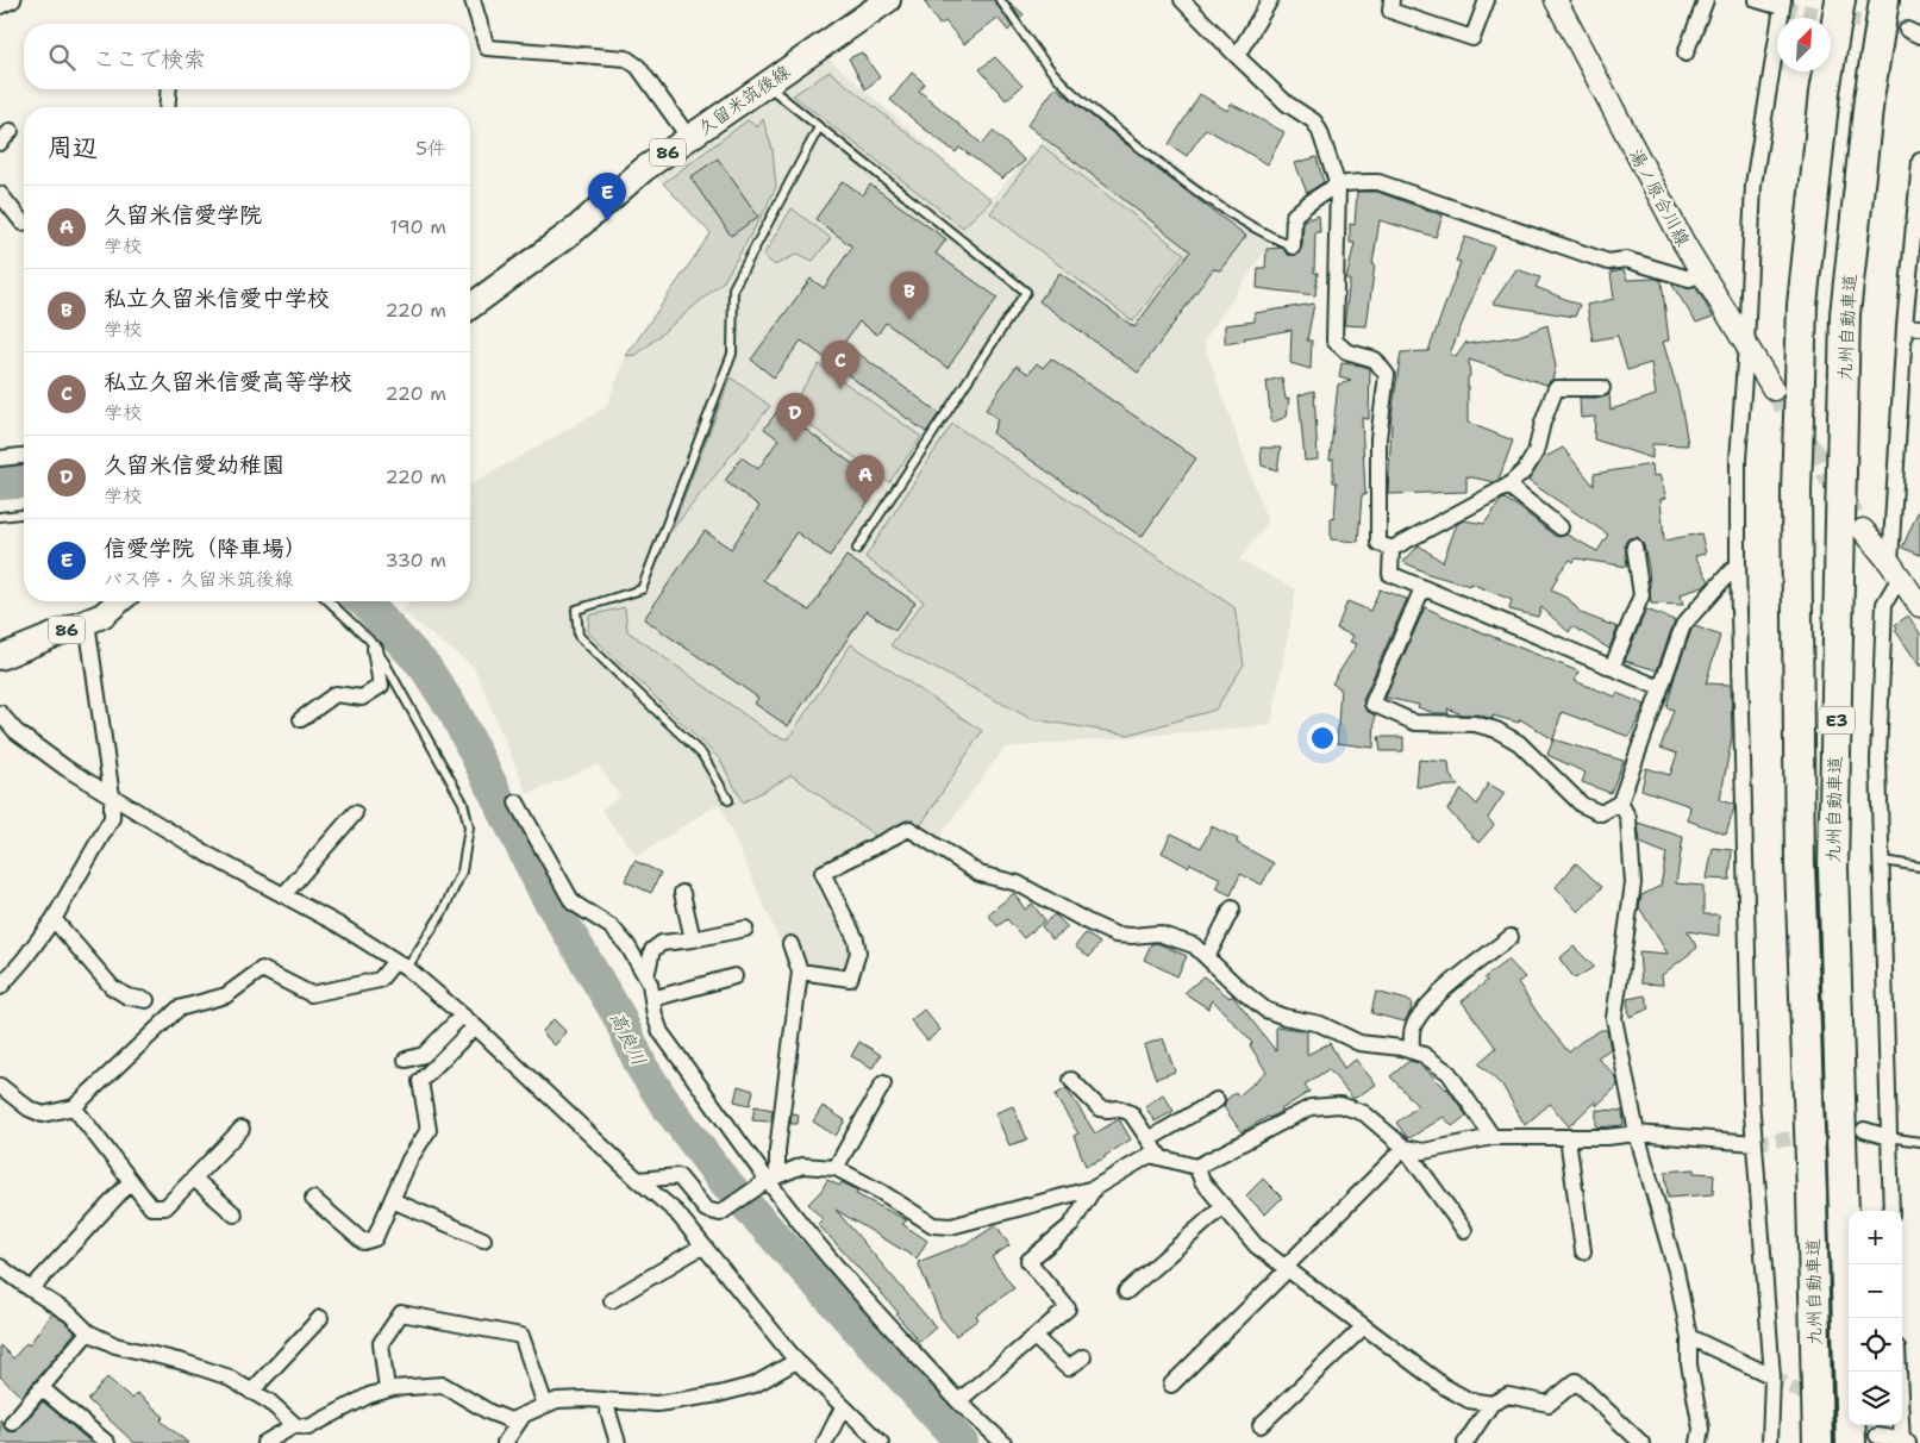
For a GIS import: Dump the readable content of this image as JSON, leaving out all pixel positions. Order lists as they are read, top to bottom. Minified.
{"streets":{"highway":["九州自動車道","E3"],"main road":["久留米筑後線","86","湯ノ原合川線"]},"water":["高良川"],"north":"top right","page":{"search":"ここで検索","heading":["周辺","5件"],"pins":["E","B","C","D","A"],"list":[{"mark":"A","name":"久留米信愛学院","note":"学校","value":"190 m"},{"mark":"B","name":"私立久留米信愛中学校","note":"学校","value":"220 m"},{"mark":"C","name":"私立久留米信愛高等学校","note":"学校","value":"220 m"},{"mark":"D","name":"久留米信愛幼稚園","note":"学校","value":"220 m"},{"mark":"E","name":"信愛学院（降車場）","note":"バス停 · 久留米筑後線","value":"330 m"}],"map_buttons":["+","−"]}}
